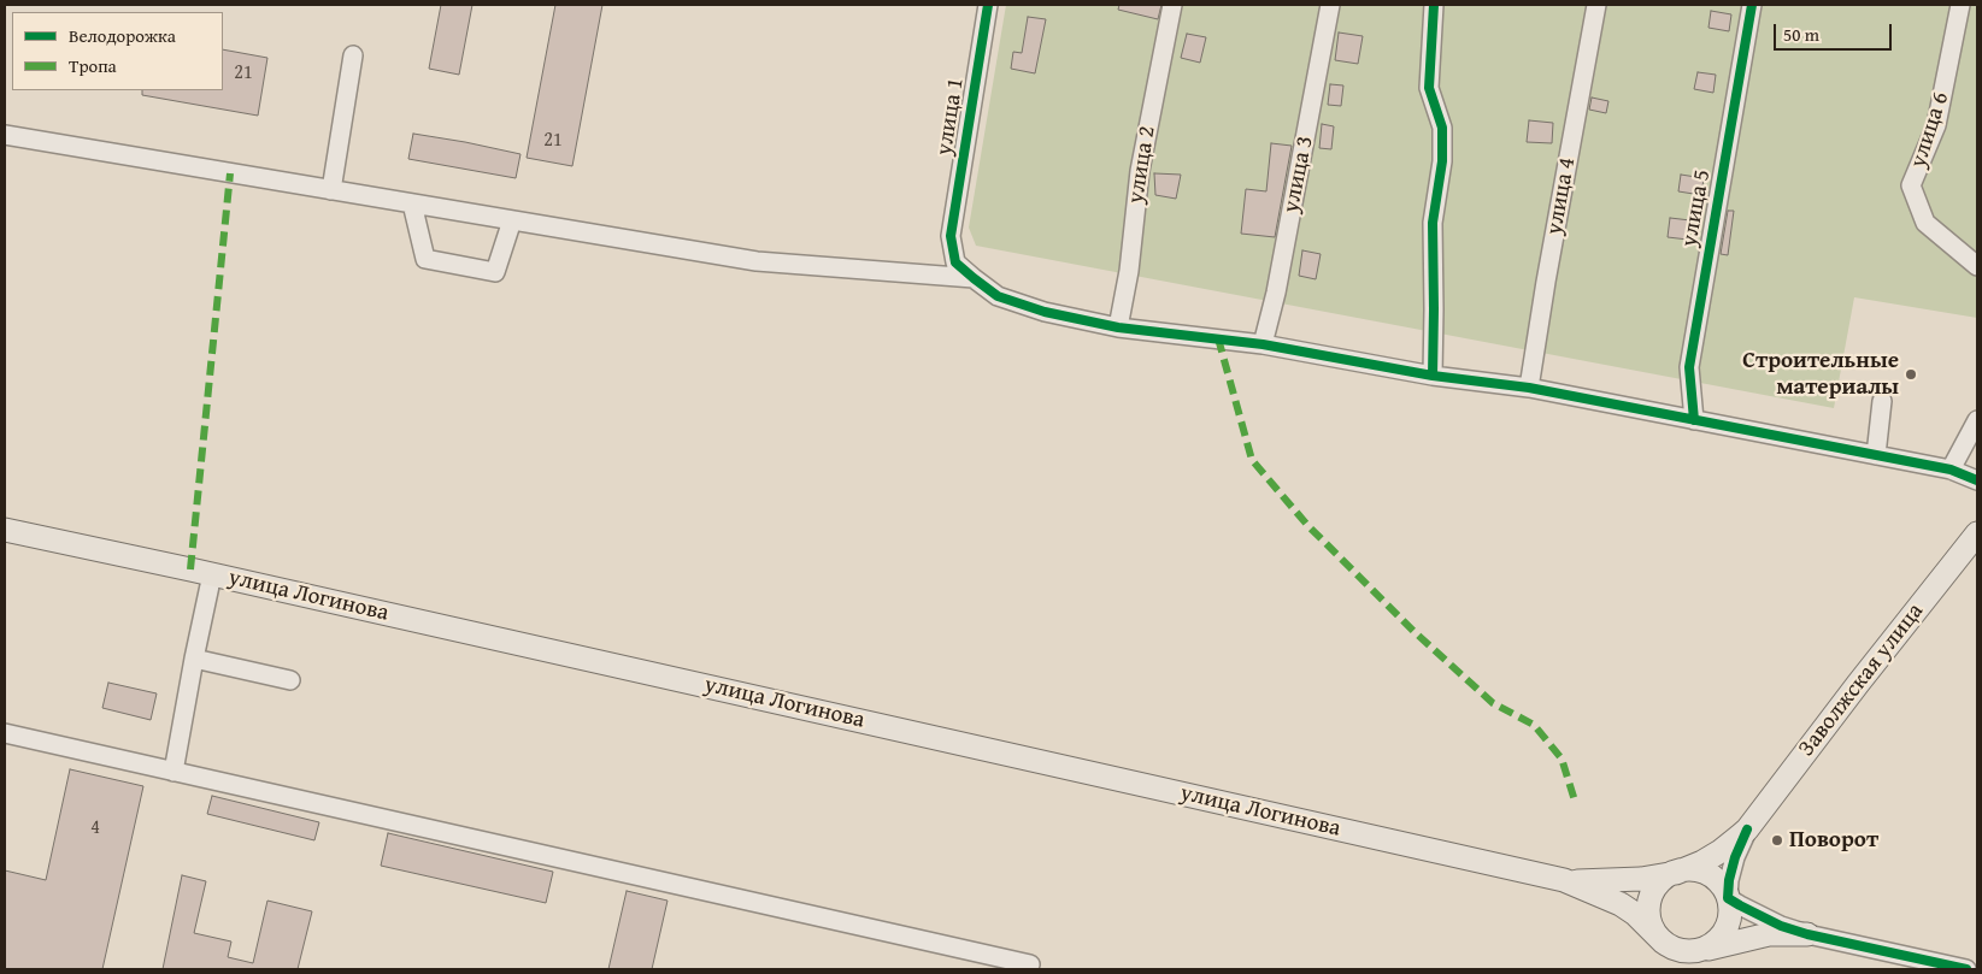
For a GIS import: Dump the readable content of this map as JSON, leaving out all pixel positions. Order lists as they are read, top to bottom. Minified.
{"streets":{"main road":["улица Логинова","Заволжская улица"],"street":["улица 1","улица 6","улица 2","улица 3","улица 4","улица 5"]},"places":["Строительные материалы","Поворот"],"house_numbers":["21","21","4"],"legend":["Велодорожка","Тропа"],"scale_bar":"50 m"}
